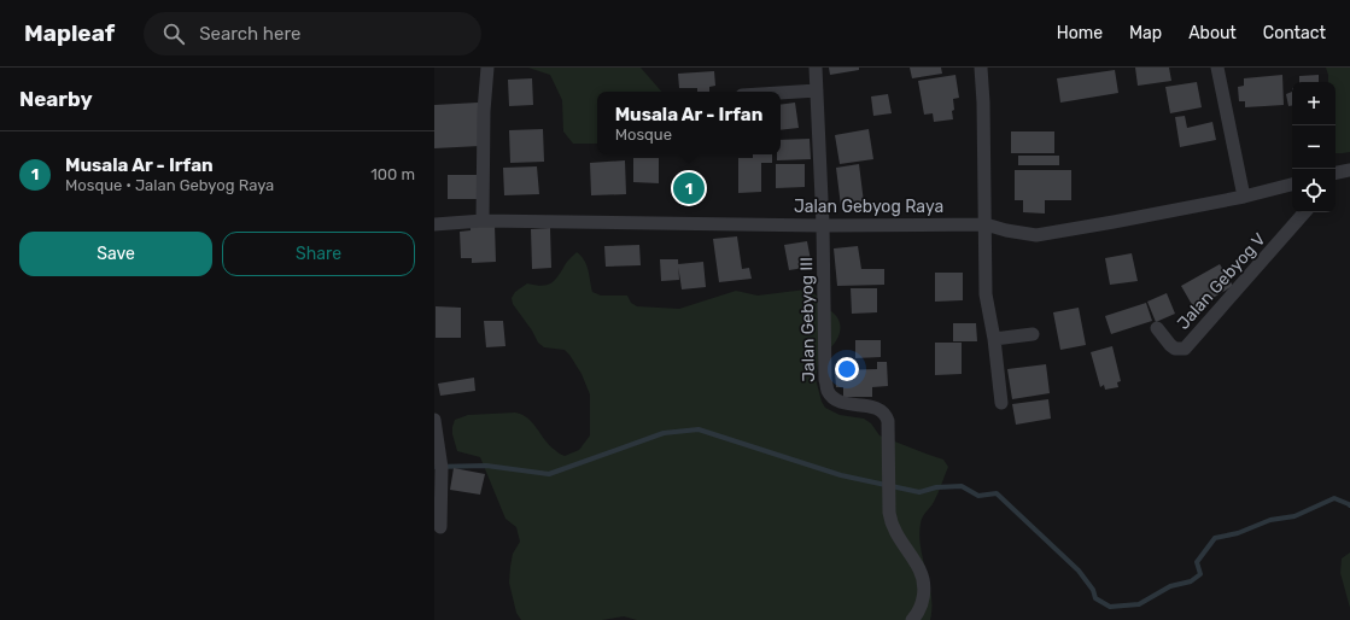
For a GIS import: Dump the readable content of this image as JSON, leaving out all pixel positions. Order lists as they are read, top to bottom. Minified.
{"streets":{"street":["Jalan Gebyog Raya","Jalan Gebyog V","Jalan Gebyog III"]},"crossings":[["Jalan Gebyog Raya","Jalan Gebyog III"]],"page":{"header":"Mapleaf","search":"Search here","nav":["Home","Map","About","Contact"],"heading":"Nearby","map_buttons":["+","−"],"popup":["Musala Ar - Irfan","Mosque"],"list":[{"mark":"1","name":"Musala Ar - Irfan","note":"Mosque · Jalan Gebyog Raya","value":"100 m"}],"pins":"1","buttons":["Save","Share"]}}
